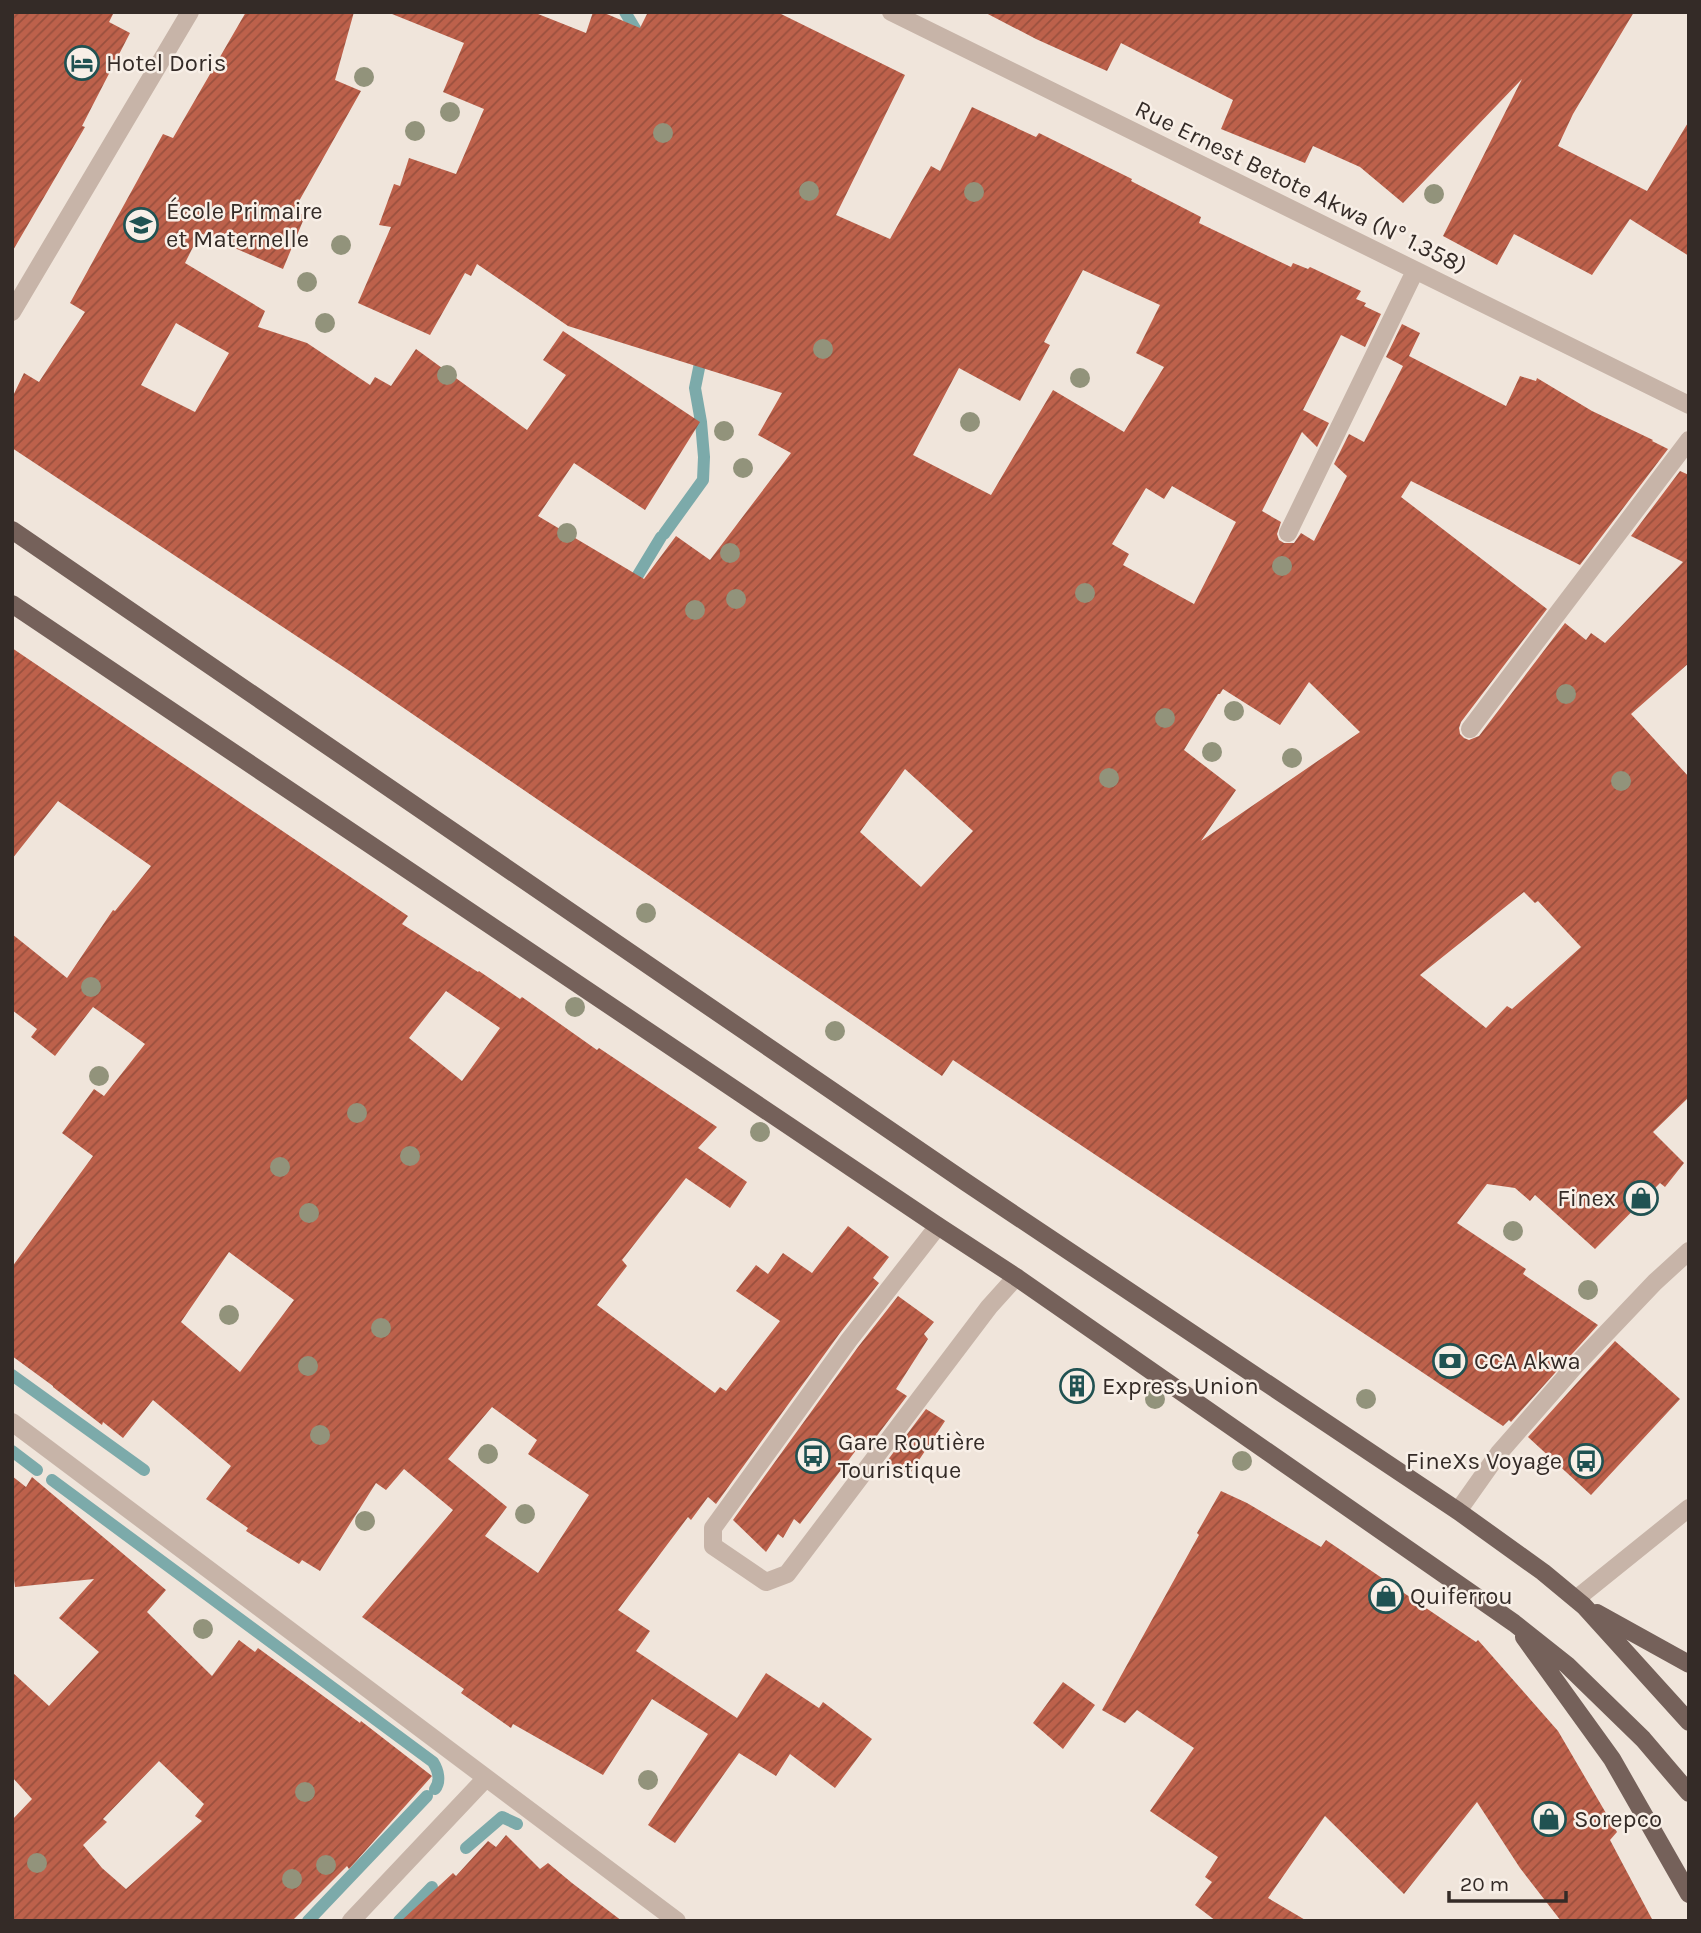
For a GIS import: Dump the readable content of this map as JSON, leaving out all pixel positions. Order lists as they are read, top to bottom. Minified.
{"streets":{"street":["Rue Ernest Betote Akwa (N° 1.358)"]},"places":{"hotel":["Hotel Doris"],"school or university":["École Primaire et Maternelle"],"shop":["Finex","Quiferrou","Sorepco"],"bank":["CCA Akwa"],"building":["Express Union"],"bus stop":["Gare Routière Touristique","FineXs Voyage"]},"scale_bar":"20 m"}
